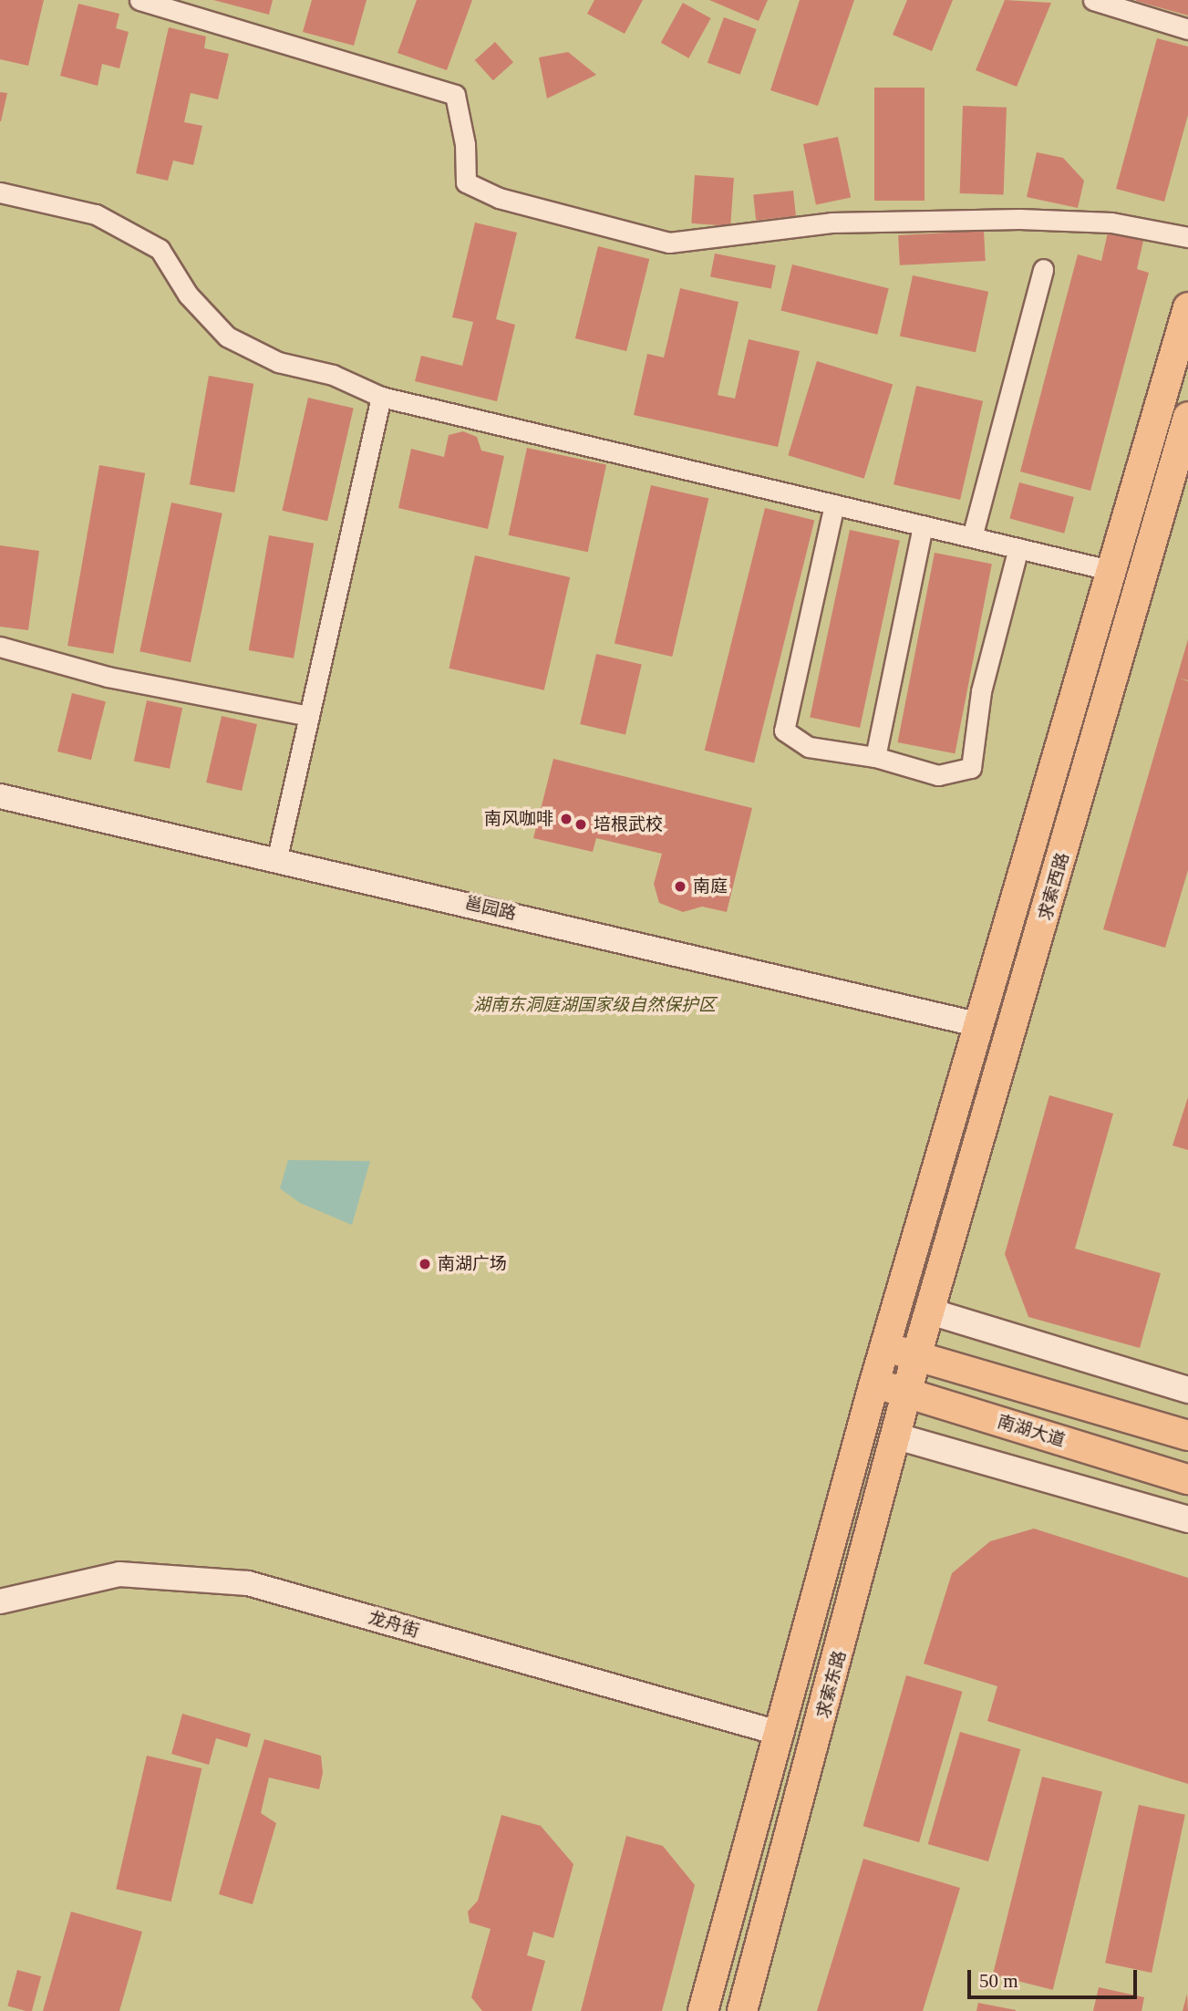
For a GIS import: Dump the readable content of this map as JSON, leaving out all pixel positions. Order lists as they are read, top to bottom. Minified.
{"streets":{"main road":["求索西路","南湖大道","求索东路"],"street":["邕园路","龙舟街"]},"crossings":[["求索西路","邕园路"],["求索西路","南湖大道"],["求索西路","龙舟街"],["求索西路","求索东路"],["南湖大道","求索东路"]],"parks":["湖南东洞庭湖国家级自然保护区"],"places":["南风咖啡","培根武校","南庭","南湖广场"],"scale_bar":"50 m"}
